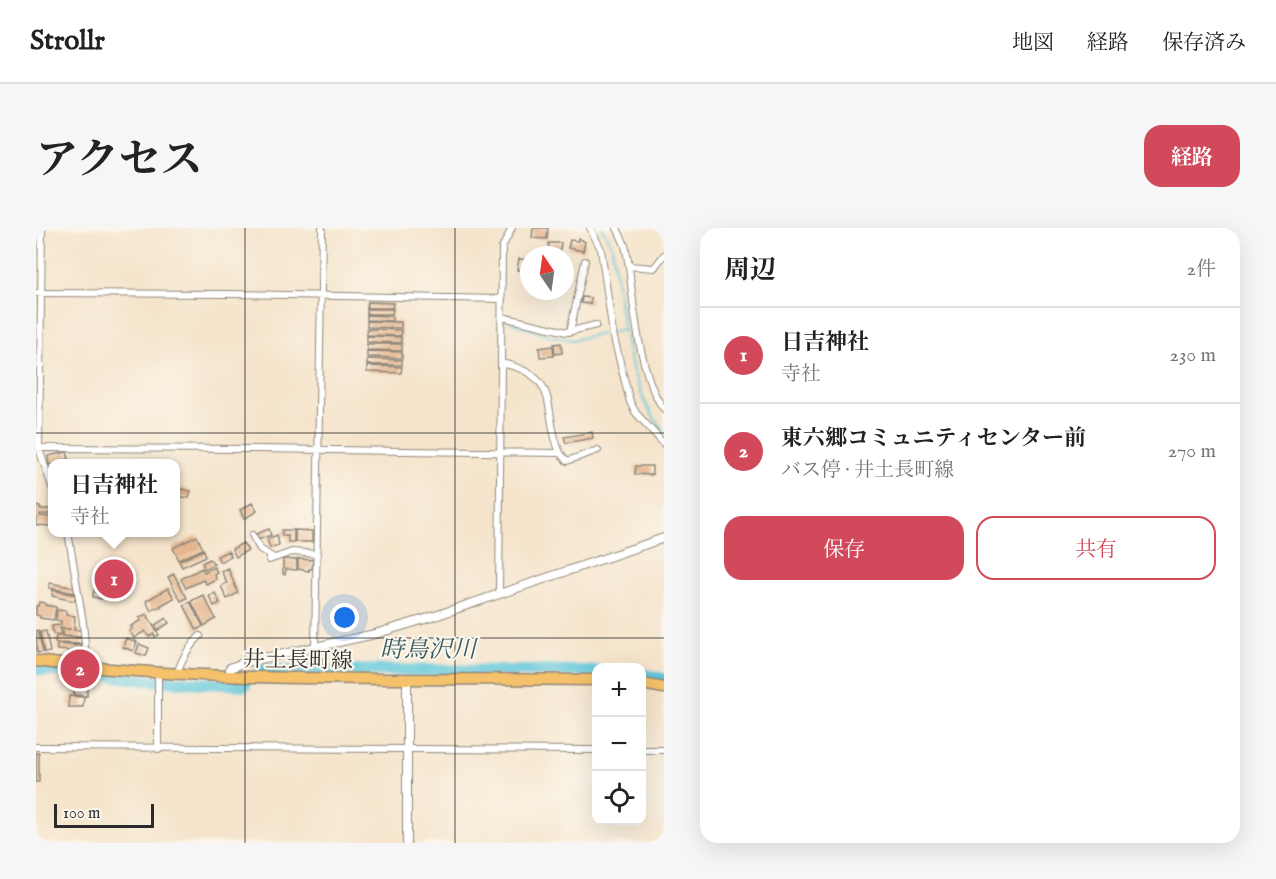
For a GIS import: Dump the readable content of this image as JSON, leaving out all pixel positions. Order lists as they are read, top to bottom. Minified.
{"streets":{"main road":["井土長町線"]},"water":["時鳥沢川"],"scale_bar":"100 m","north":"top","page":{"header":"Strollr","nav":["地図","経路","保存済み"],"title":"アクセス","buttons":["経路",["保存","共有"]],"heading":["周辺","2件"],"list":[{"mark":"1","name":"日吉神社","note":"寺社","value":"230 m"},{"mark":"2","name":"東六郷コミュニティセンター前","note":"バス停 · 井土長町線","value":"270 m"}],"popup":["日吉神社","寺社"],"pins":["1","2"],"map_buttons":["+","−"],"scale":"100 m"}}
